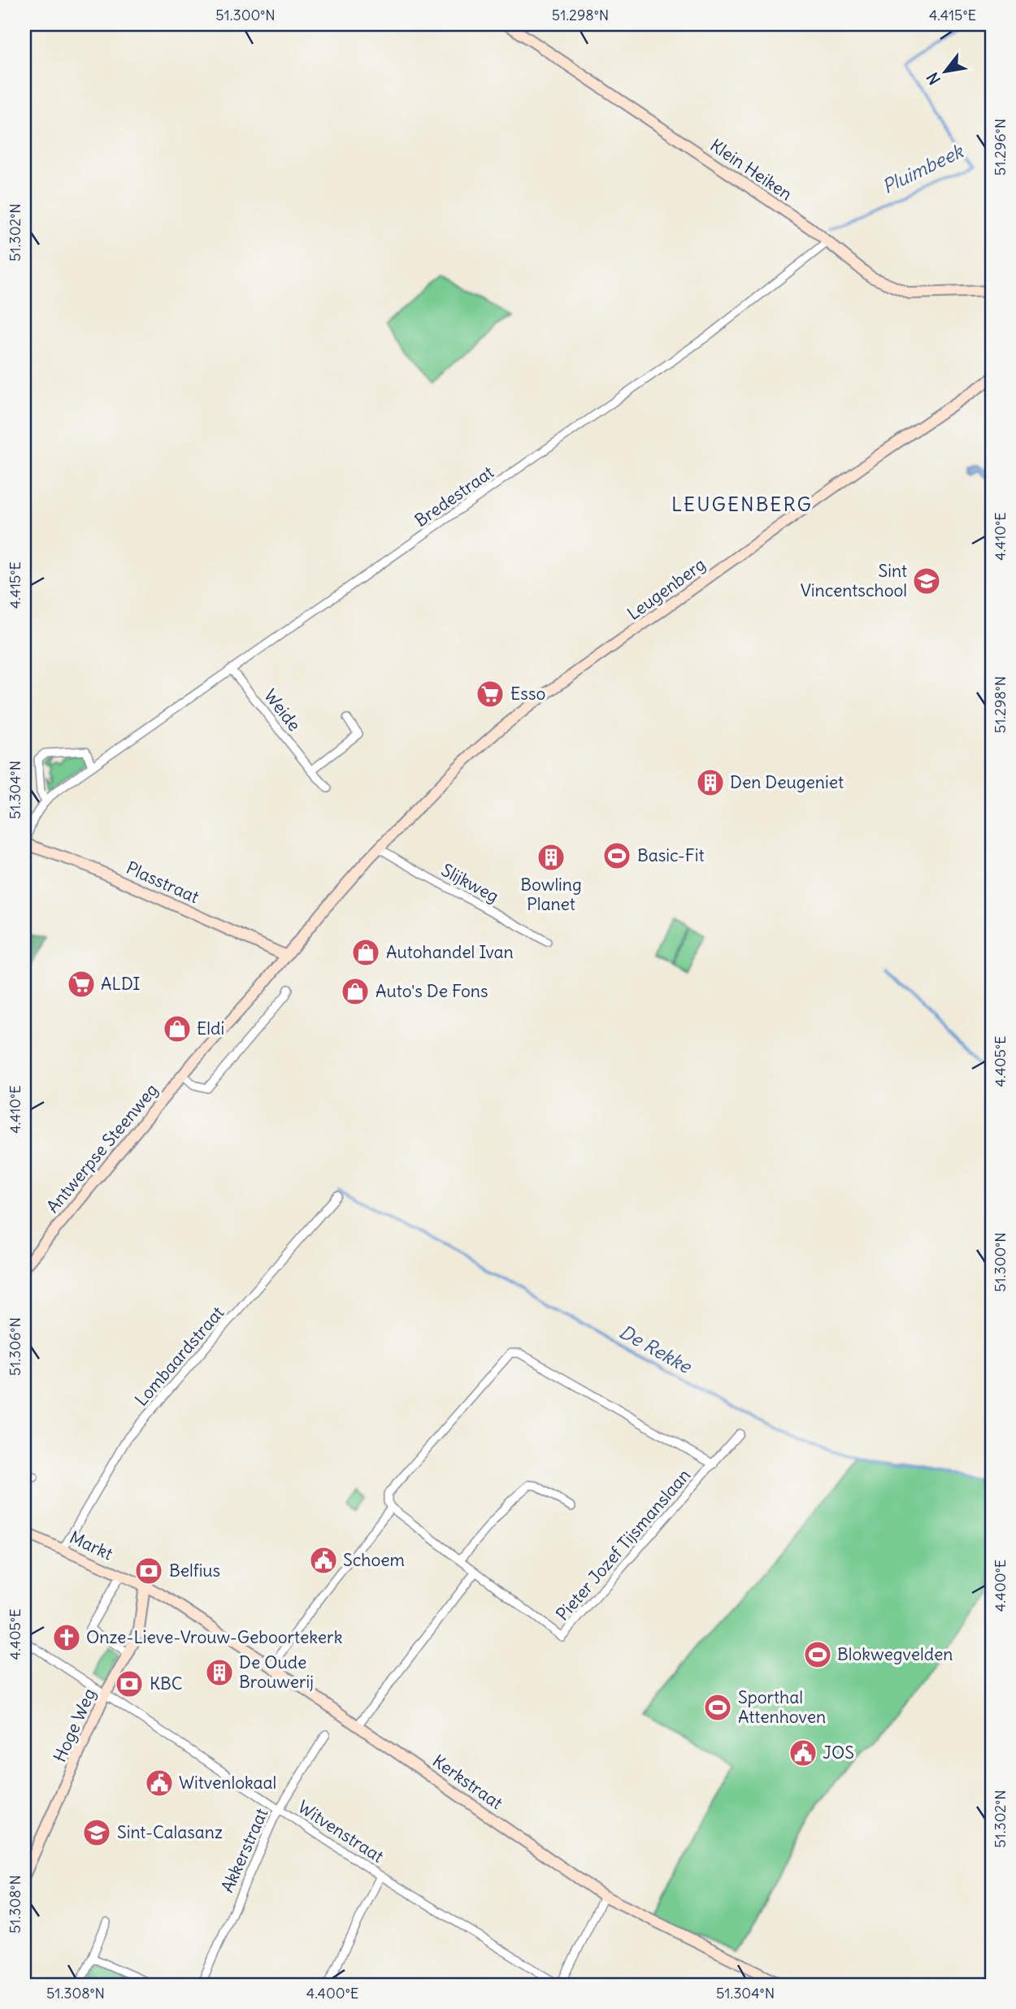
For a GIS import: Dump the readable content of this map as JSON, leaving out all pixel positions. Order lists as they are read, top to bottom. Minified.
{"streets":{"main road":["Klein Heiken","Leugenberg","Plasstraat","Antwerpse Steenweg","Markt","Hoge Weg","Kerkstraat"],"street":["Bredestraat","Weide","Slijkweg","Lombaardstraat","Pieter Jozef Tijsmanslaan","Witvenstraat","Akkerstraat"]},"crossings":[["Klein Heiken","Bredestraat"],["Bredestraat","Weide"],["Bredestraat","Plasstraat"],["Leugenberg","Plasstraat"],["Leugenberg","Slijkweg"],["Leugenberg","Antwerpse Steenweg"],["Plasstraat","Antwerpse Steenweg"],["Lombaardstraat","Markt"],["Markt","Hoge Weg"],["Markt","Kerkstraat"],["Hoge Weg","Kerkstraat"],["Hoge Weg","Witvenstraat"],["Witvenstraat","Akkerstraat"]],"districts":["LEUGENBERG"],"water":["Pluimbeek","De Rekke"],"places":{"school or university":["Sint Vincentschool","Sint-Calasanz"],"supermarket":["Esso","ALDI"],"building":["Den Deugeniet","Bowling Planet","De Oude Brouwerij"],"sports":["Basic-Fit","Blokwegvelden","Sporthal Attenhoven"],"shop":["Autohandel Ivan","Auto's De Fons","Eldi"],"public building":["Schoem","JOS","Witvenlokaal"],"bank":["Belfius","KBC"],"church":["Onze-Lieve-Vrouw-Geboortekerk"]},"north":"bottom left","coordinates":["51.300°N","51.298°N","4.415°E","51.296°N","51.302°N","4.410°E","51.304°N","4.405°E","51.306°N","4.400°E","51.308°N"]}
